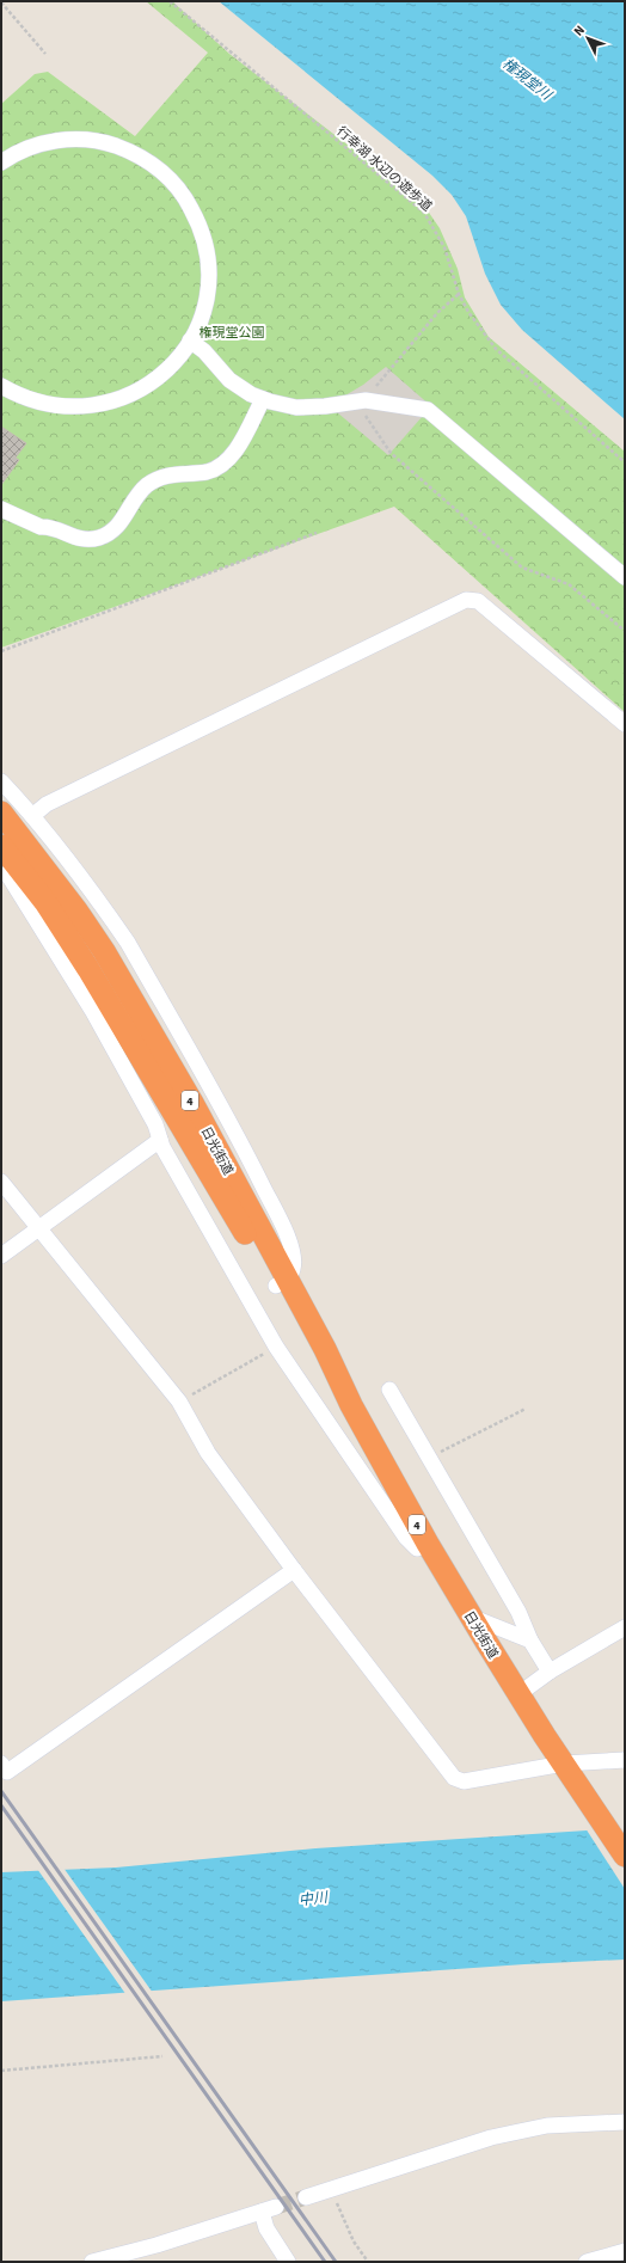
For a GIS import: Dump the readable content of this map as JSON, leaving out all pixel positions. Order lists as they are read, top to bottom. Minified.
{"streets":{"highway":["4","日光街道"],"path":["行幸湖 水辺の遊歩道"]},"water":["権現堂川","中川"],"parks":["権現堂公園"],"north":"top left"}
